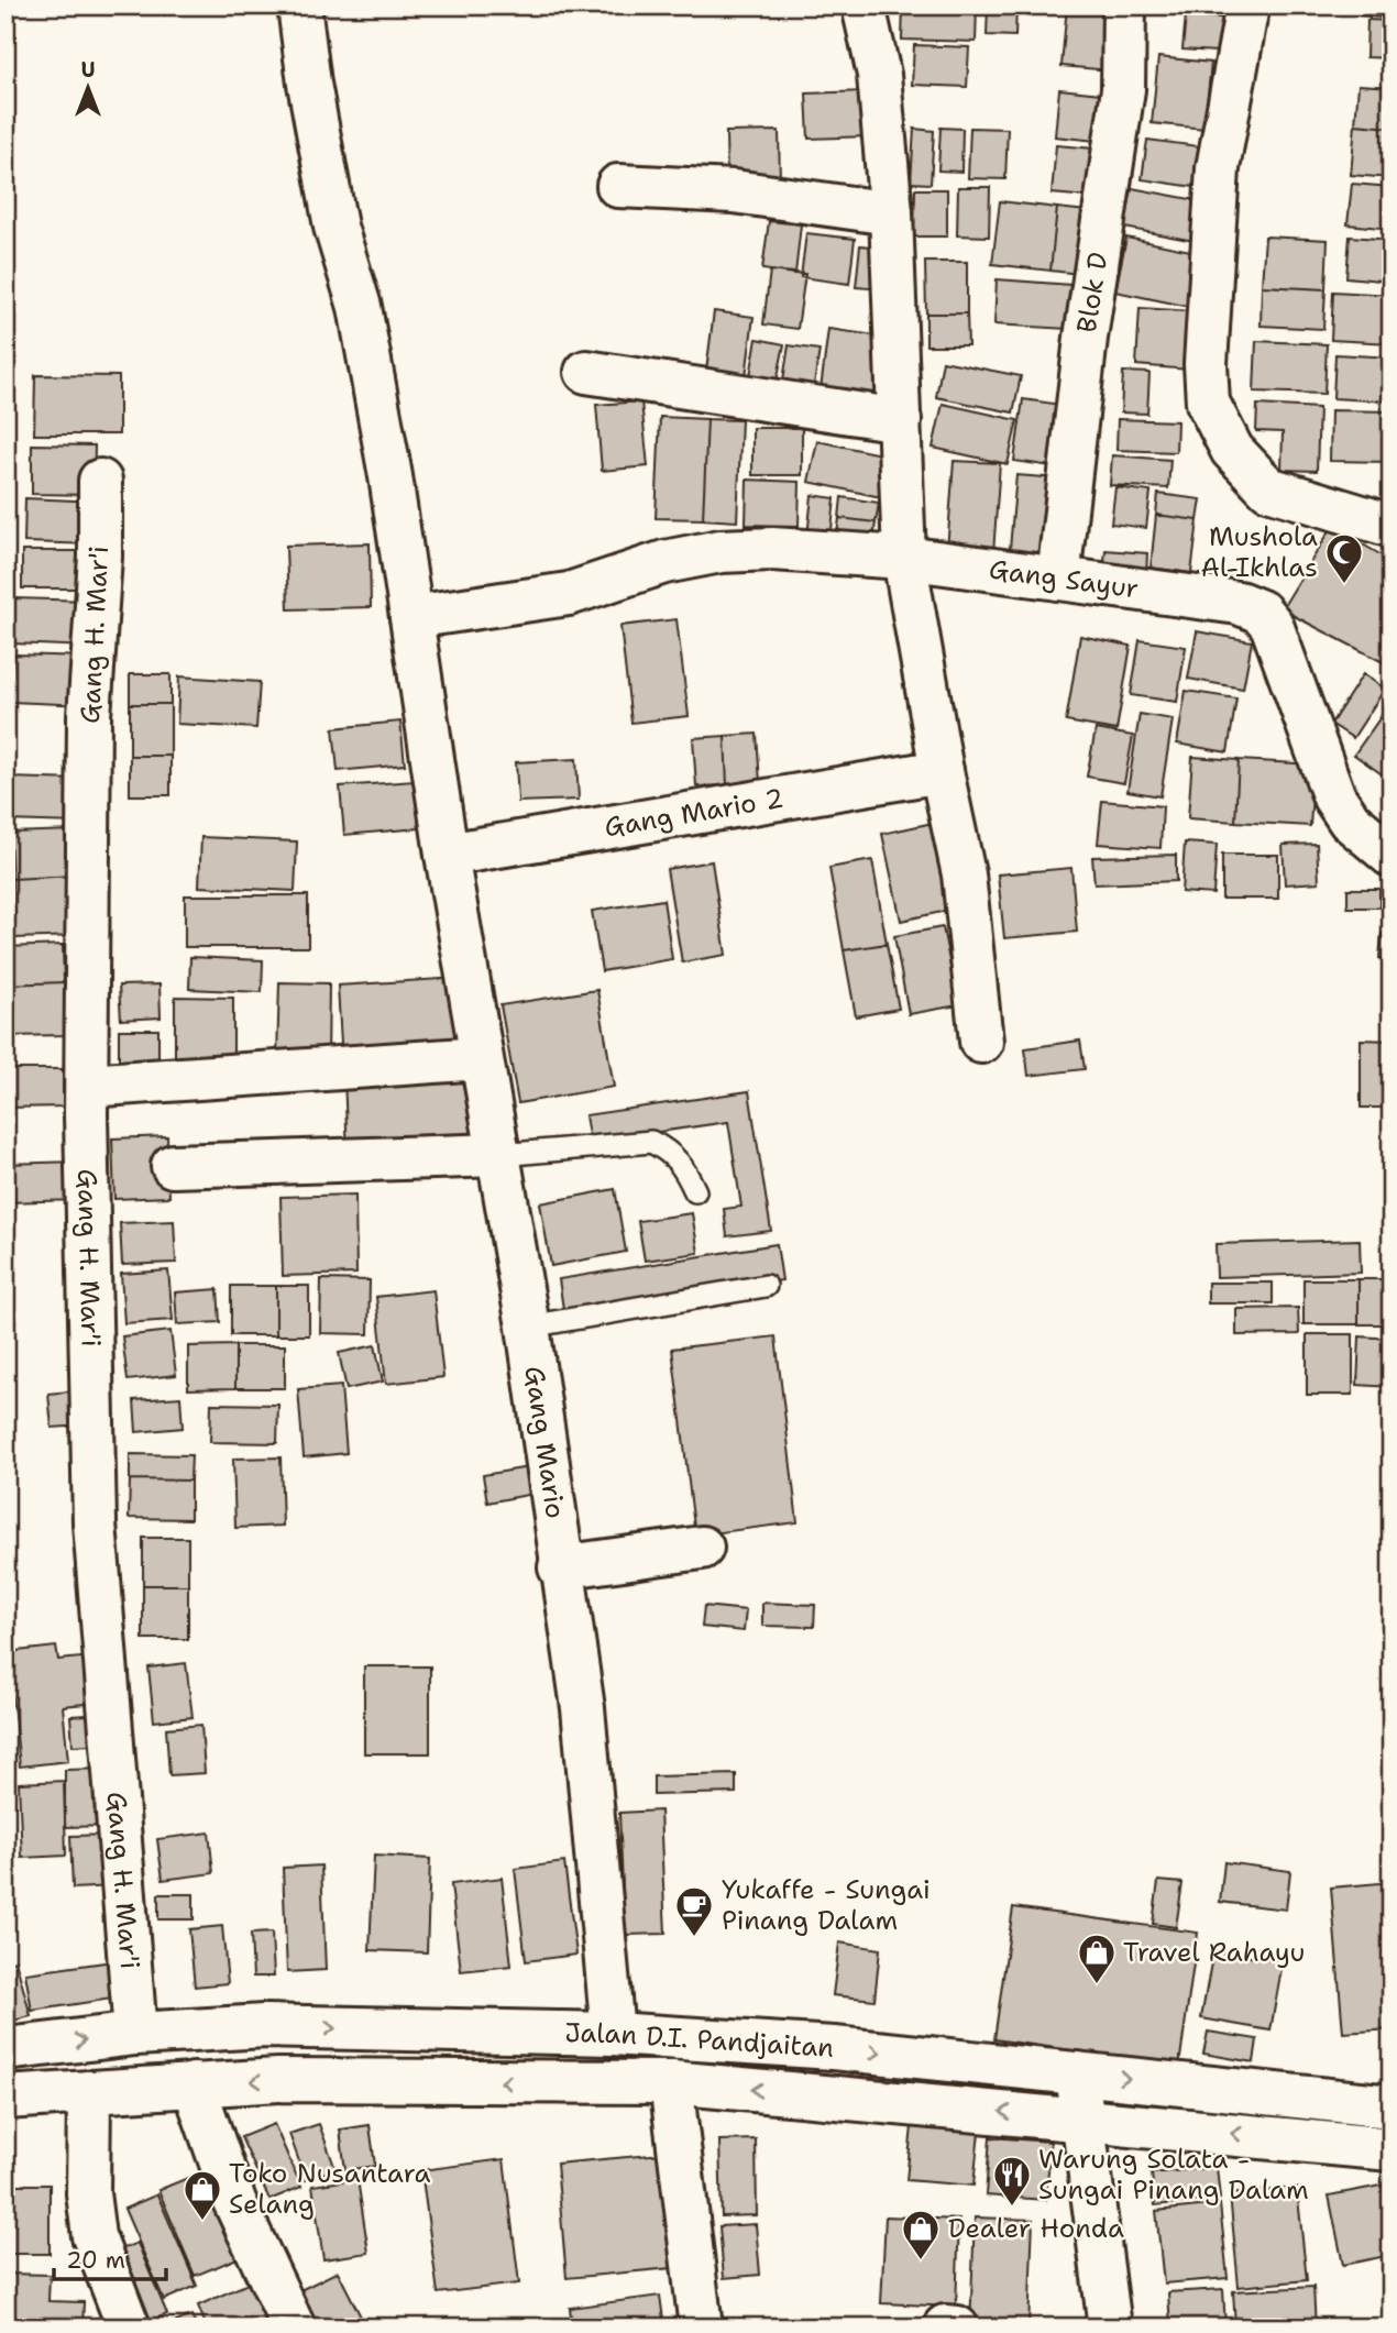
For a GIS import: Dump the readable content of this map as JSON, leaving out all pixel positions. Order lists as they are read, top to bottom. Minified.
{"streets":{"main road":["Blok D","Gang Sayur","Gang H. Mar'i","Gang Mario 2","Gang Mario","Jalan D.I. Pandjaitan"]},"crossings":[["Blok D","Gang Sayur"],["Gang Sayur","Gang Mario"],["Gang H. Mar'i","Jalan D.I. Pandjaitan"],["Gang Mario 2","Gang Mario"],["Gang Mario","Jalan D.I. Pandjaitan"]],"places":{"mosque":["Mushola Al-Ikhlas"],"cafe":["Yukaffe - Sungai Pinang Dalam"],"shop":["Travel Rahayu","Toko Nusantara Selang","Dealer Honda"],"restaurant":["Warung Solata - Sungai Pinang Dalam"]},"scale_bar":"20 m","north":"top"}
